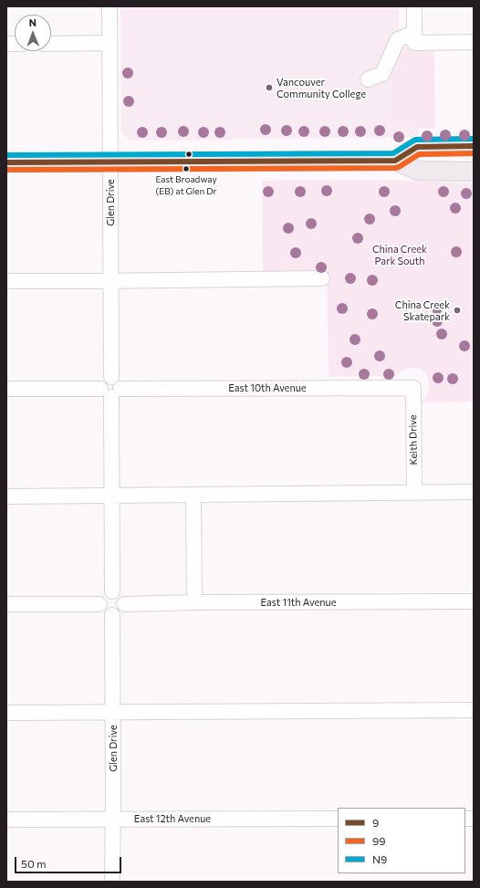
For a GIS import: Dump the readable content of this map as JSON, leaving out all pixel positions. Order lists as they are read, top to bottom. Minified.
{"streets":{"street":["Glen Drive","East 10th Avenue","Keith Drive","East 11th Avenue","East 12th Avenue"]},"crossings":[["Glen Drive","East 10th Avenue"],["Glen Drive","East 11th Avenue"],["Glen Drive","East 12th Avenue"],["East 10th Avenue","Keith Drive"]],"parks":["China Creek Park South"],"places":["Vancouver Community College","East Broadway (EB) at Glen Dr","China Creek Skatepark"],"lines":["transit line N9","transit line 9","transit line 99"],"legend":["9","99","N9"],"scale_bar":"50 m","north":"top"}
